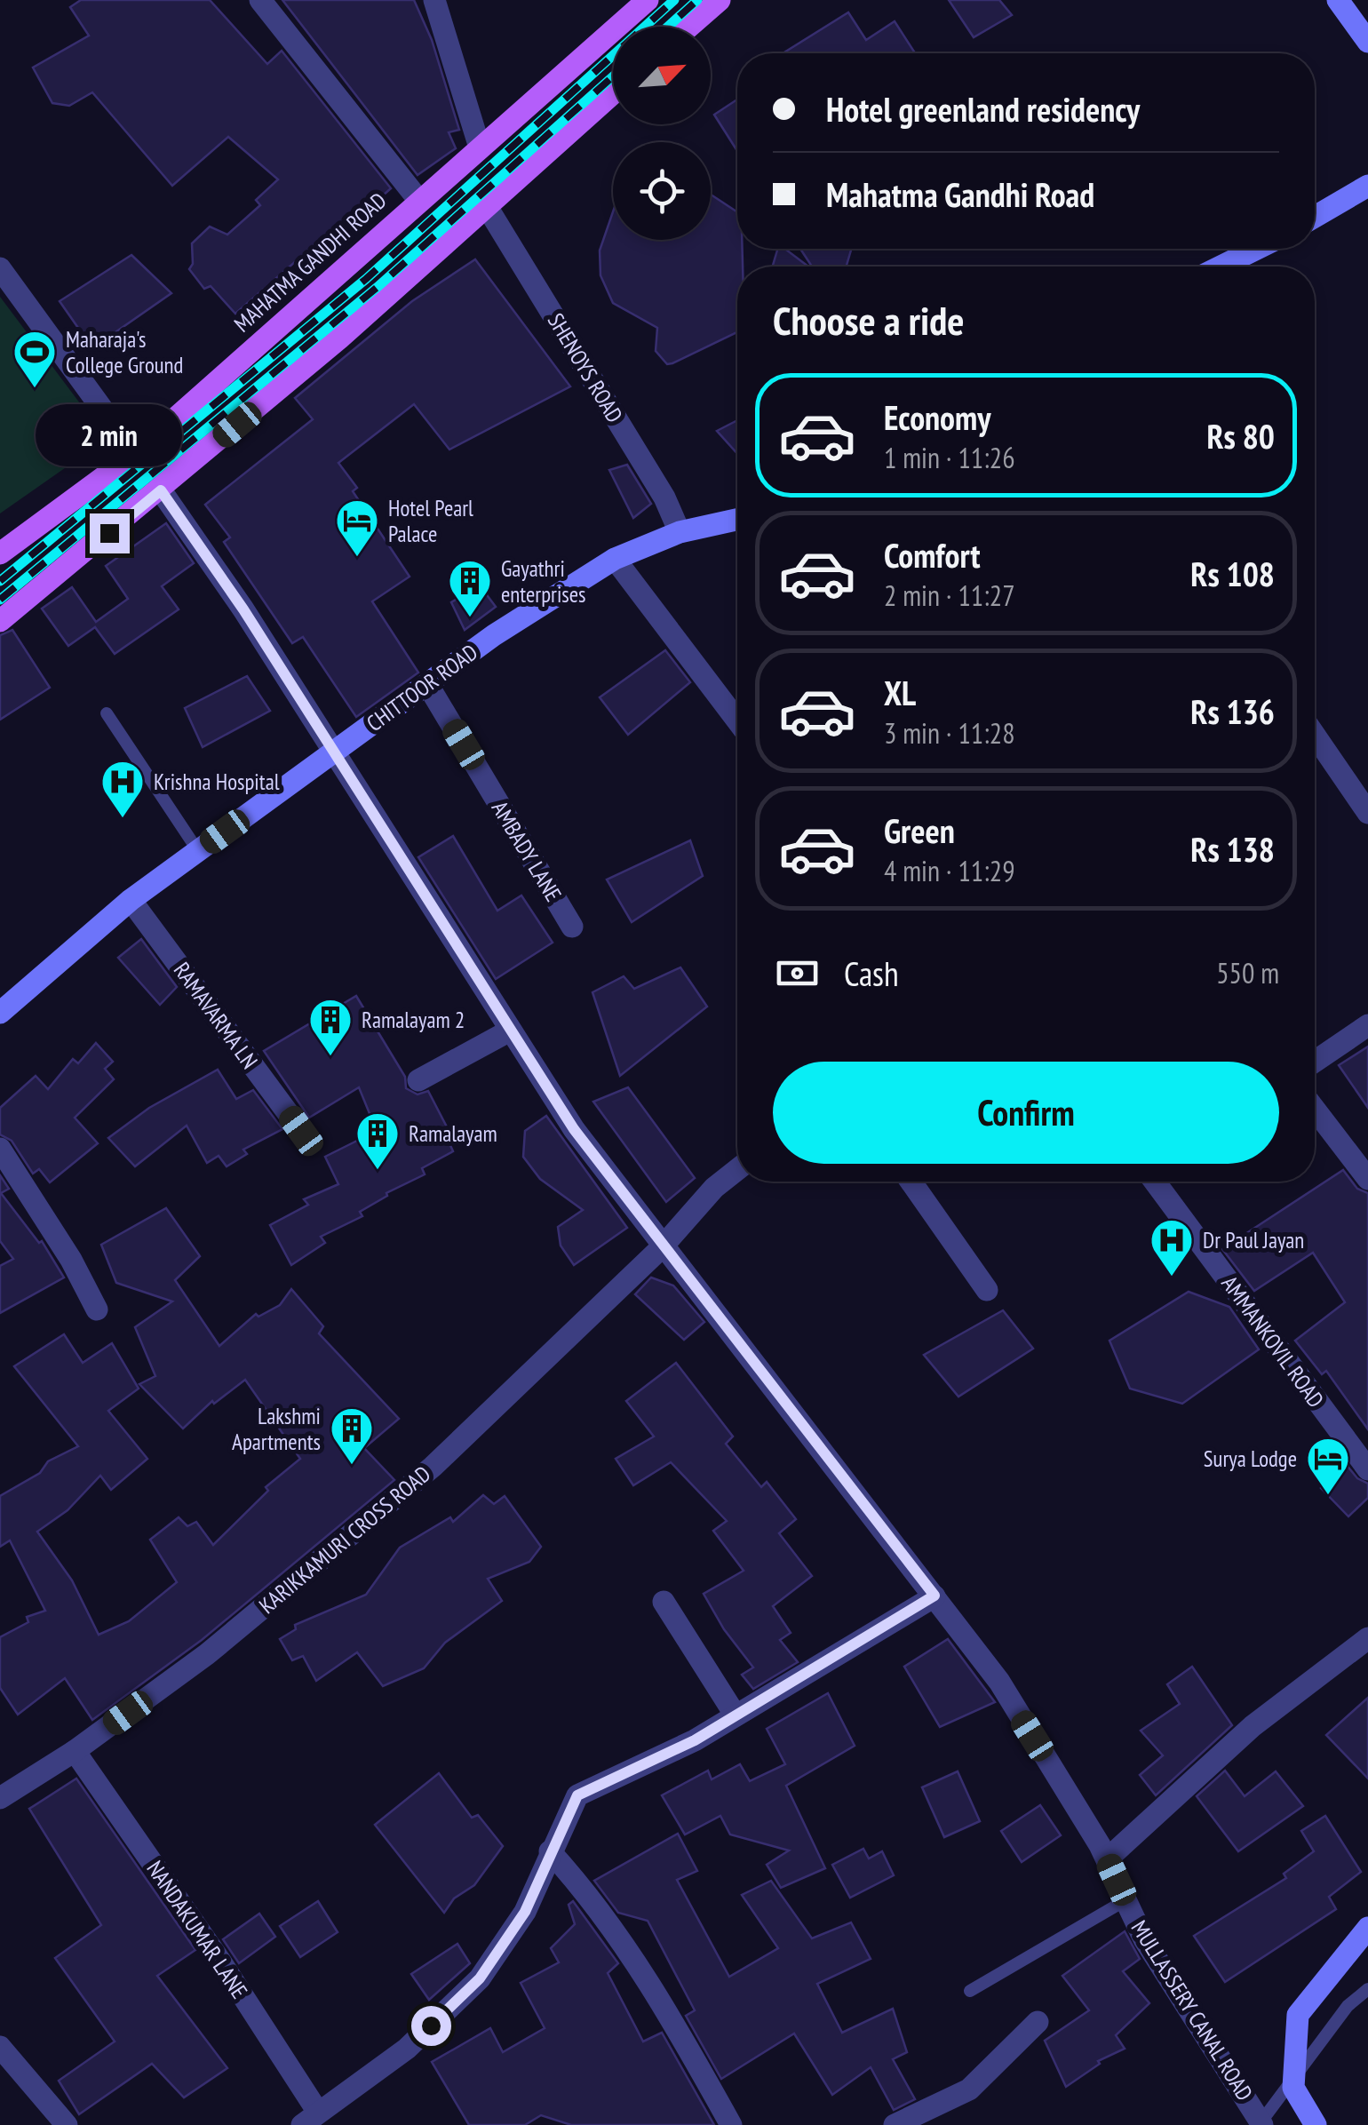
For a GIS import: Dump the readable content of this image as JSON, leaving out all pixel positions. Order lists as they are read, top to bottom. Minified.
{"streets":{"main road":["MAHATMA GANDHI ROAD","CHITTOOR ROAD"],"street":["SHENOYS ROAD","AMBADY LANE","RAMAVARMA LN","AMMANKOVIL ROAD","KARIKKAMURI CROSS ROAD","NANDAKUMAR LANE","MULLASSERY CANAL ROAD"]},"crossings":[["SHENOYS ROAD","CHITTOOR ROAD"],["CHITTOOR ROAD","AMBADY LANE"],["CHITTOOR ROAD","RAMAVARMA LN"],["CHITTOOR ROAD","MULLASSERY CANAL ROAD"],["KARIKKAMURI CROSS ROAD","NANDAKUMAR LANE"],["KARIKKAMURI CROSS ROAD","MULLASSERY CANAL ROAD"]],"places":{"sports":["Maharaja's College Ground"],"hotel":["Hotel Pearl Palace","Surya Lodge"],"building":["Gayathri enterprises","Ramalayam 2","Ramalayam","Lakshmi Apartments"],"hospital":["Krishna Hospital","Dr Paul Jayan"]},"north":"top right","page":{"banner":["Hotel greenland residency","Mahatma Gandhi Road"],"heading":"Choose a ride","list":[{"name":"Economy","note":"1 min · 11:26","value":"Rs 80"},{"name":"Comfort","note":"2 min · 11:27","value":"Rs 108"},{"name":"XL","note":"3 min · 11:28","value":"Rs 136"},{"name":"Green","note":"4 min · 11:29","value":"Rs 138"}],"bubble":"2 min","pay":["Cash","550 m"],"buttons":"Confirm"}}
